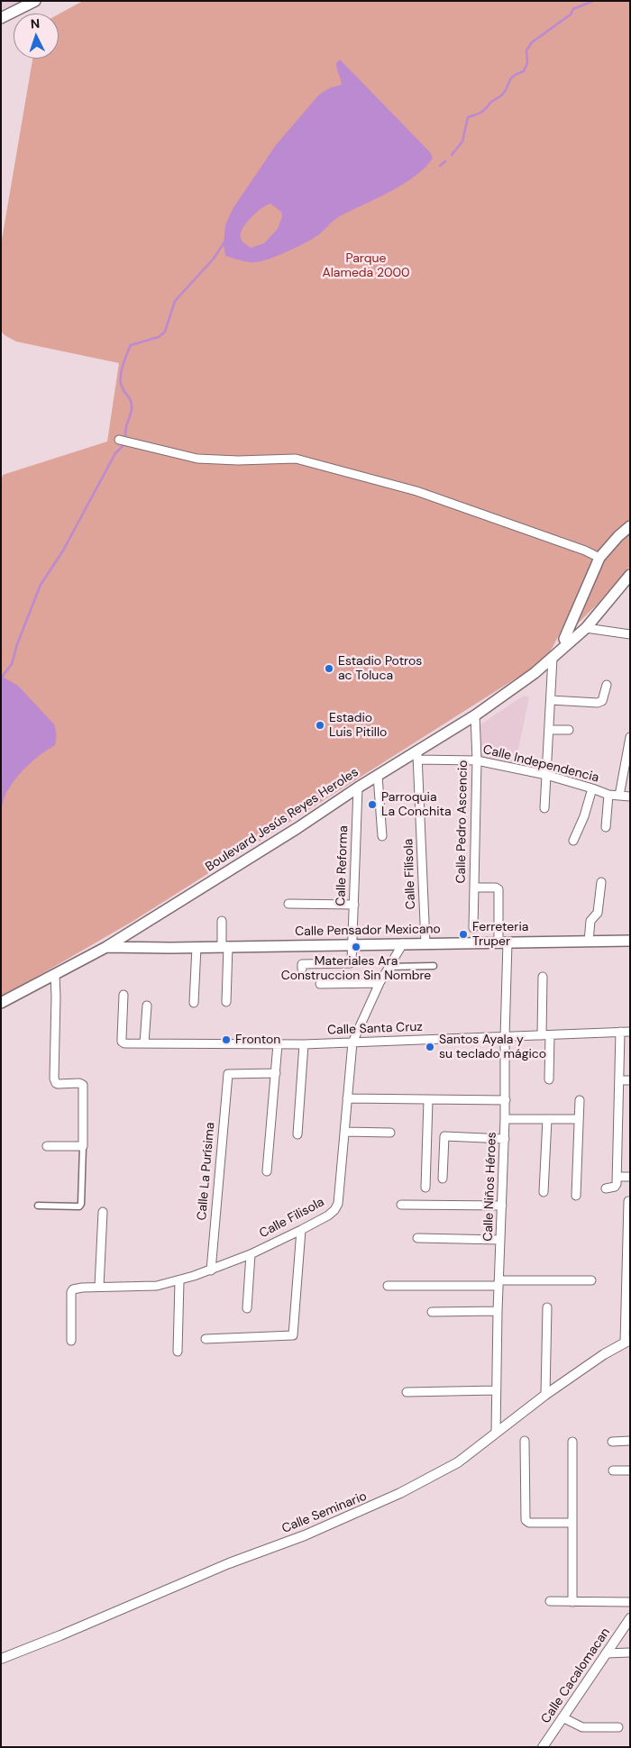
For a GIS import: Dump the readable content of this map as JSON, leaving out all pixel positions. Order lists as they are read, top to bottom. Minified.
{"streets":{"main road":["Boulevard Jesús Reyes Heroles","Calle Pensador Mexicano"],"street":["Calle Independencia","Calle Pedro Ascencio","Calle Reforma","Calle Filísola","Calle Santa Cruz","Calle La Purísima","Calle Niños Héroes","Calle Filisola","Calle Seminario","Calle Cacalomacan"]},"crossings":[["Calle Independencia","Boulevard Jesús Reyes Heroles"],["Calle Independencia","Calle Pedro Ascencio"],["Calle Independencia","Calle Filísola"],["Boulevard Jesús Reyes Heroles","Calle Pedro Ascencio"],["Boulevard Jesús Reyes Heroles","Calle Reforma"],["Boulevard Jesús Reyes Heroles","Calle Filísola"],["Boulevard Jesús Reyes Heroles","Calle Pensador Mexicano"],["Calle Pedro Ascencio","Calle Niños Héroes"],["Calle Reforma","Calle Pensador Mexicano"],["Calle Filísola","Calle Pensador Mexicano"],["Calle Pensador Mexicano","Calle Niños Héroes"],["Calle Pensador Mexicano","Calle Filisola"],["Calle Santa Cruz","Calle Niños Héroes"],["Calle Santa Cruz","Calle Filisola"],["Calle La Purísima","Calle Filisola"],["Calle Niños Héroes","Calle Seminario"]],"parks":["Parque Alameda 2000"],"places":["Estadio Potros ac Toluca","Estadio Luis Pitillo","Parroquia La Conchita","Ferreteria Truper","Materiales Ara Construccion Sin Nombre","Fronton","Santos Ayala y su teclado mágico"],"north":"top"}
